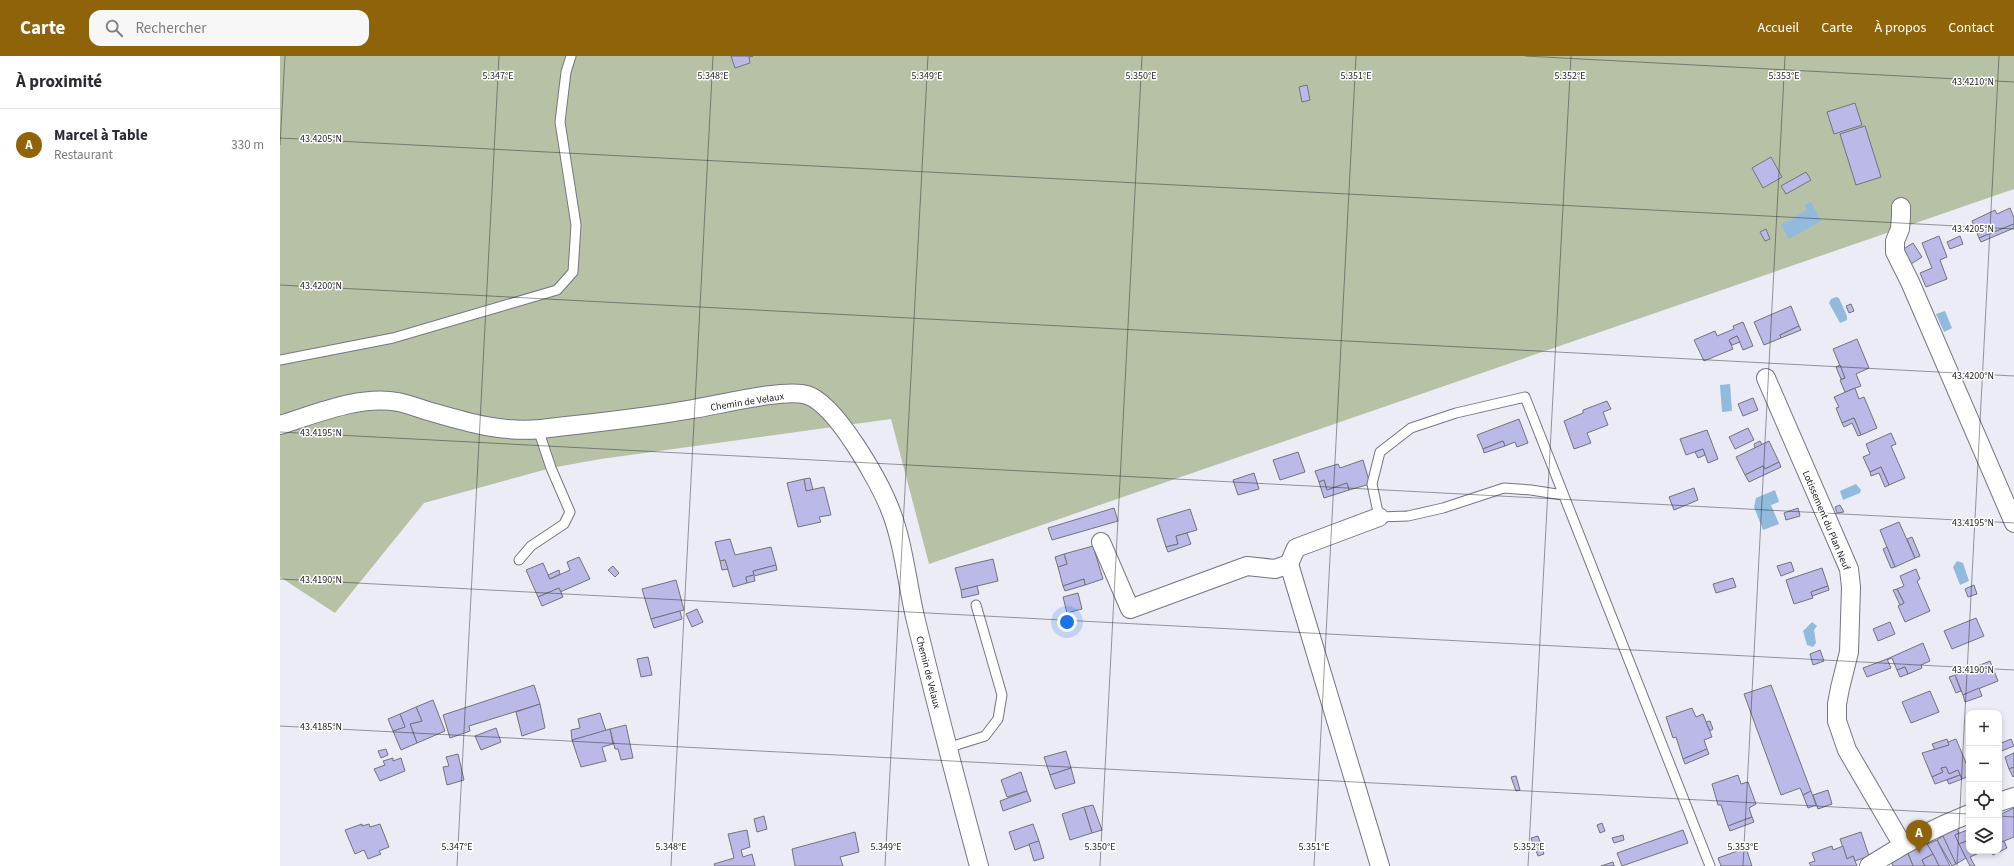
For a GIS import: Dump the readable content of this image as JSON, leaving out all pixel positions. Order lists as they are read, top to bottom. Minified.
{"streets":{"street":["Chemin de Velaux","Lotissement du Plan Neuf"]},"page":{"header":"Carte","search":"Rechercher","nav":["Accueil","Carte","À propos","Contact"],"heading":"À proximité","list":[{"mark":"A","name":"Marcel à Table","note":"Restaurant","value":"330 m"}],"map_buttons":["+","−"],"pins":"A"},"coordinates":["5.347°E","5.348°E","5.349°E","5.350°E","5.351°E","5.352°E","5.353°E","43.4210°N","43.4205°N","43.4200°N","43.4195°N","43.4190°N","43.4185°N"]}
